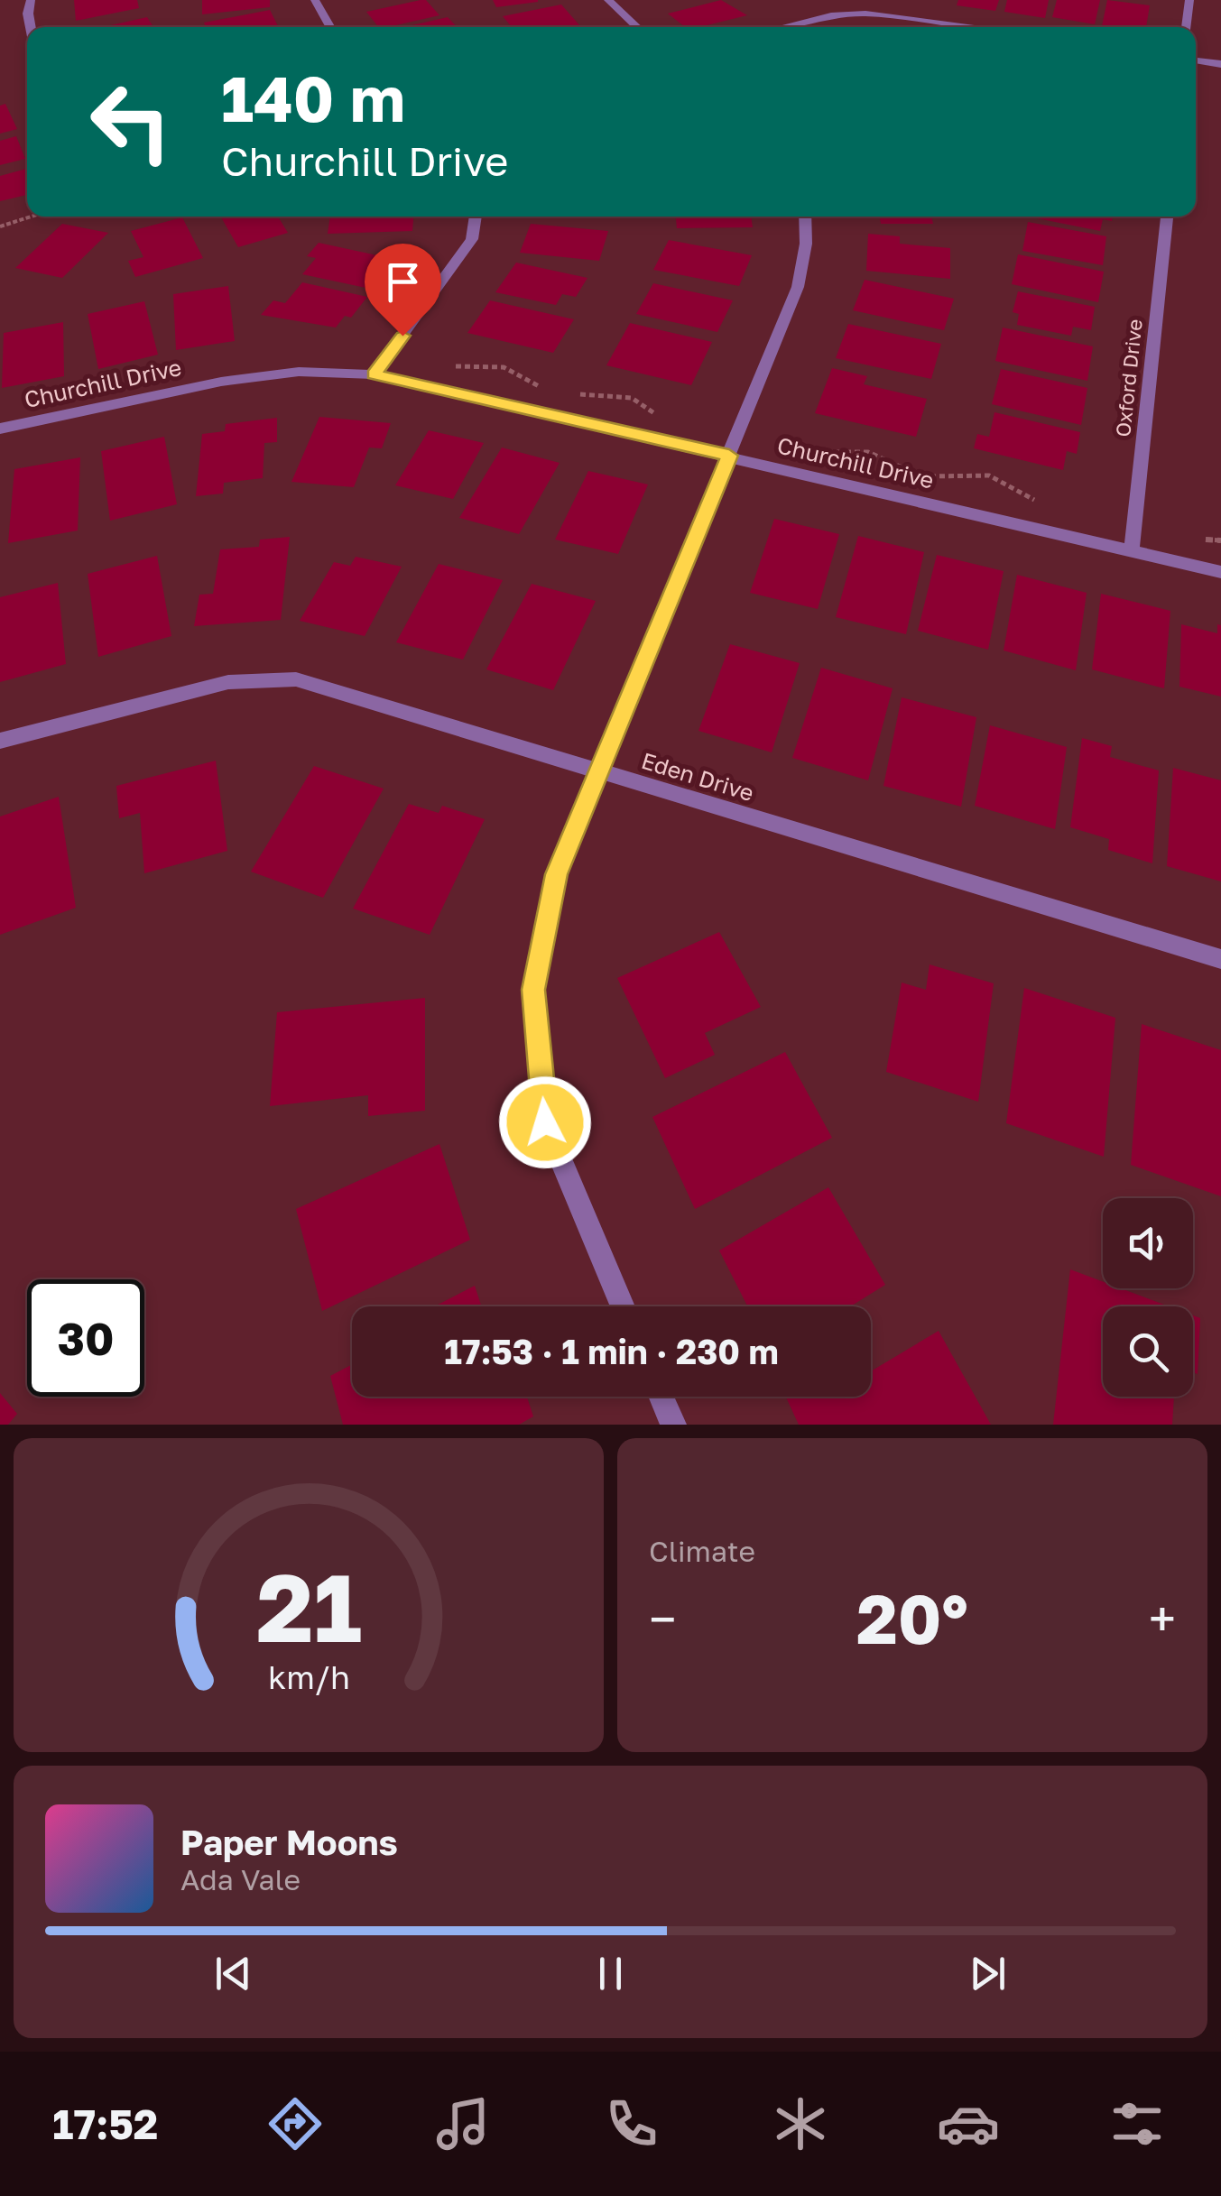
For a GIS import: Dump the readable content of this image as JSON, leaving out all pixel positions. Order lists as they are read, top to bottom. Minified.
{"streets":{"street":["Oxford Drive","Churchill Drive","Eden Drive"]},"crossings":[["Oxford Drive","Churchill Drive"]],"page":{"turn":["140 m","Churchill Drive"],"limit":"30","trip":"17:53 · 1 min · 230 m","tile":"Climate","heat":["−","20°","+"],"song":["Paper Moons","Ada Vale"],"tabs":"17:52","gauge":["21","km/h"]}}
